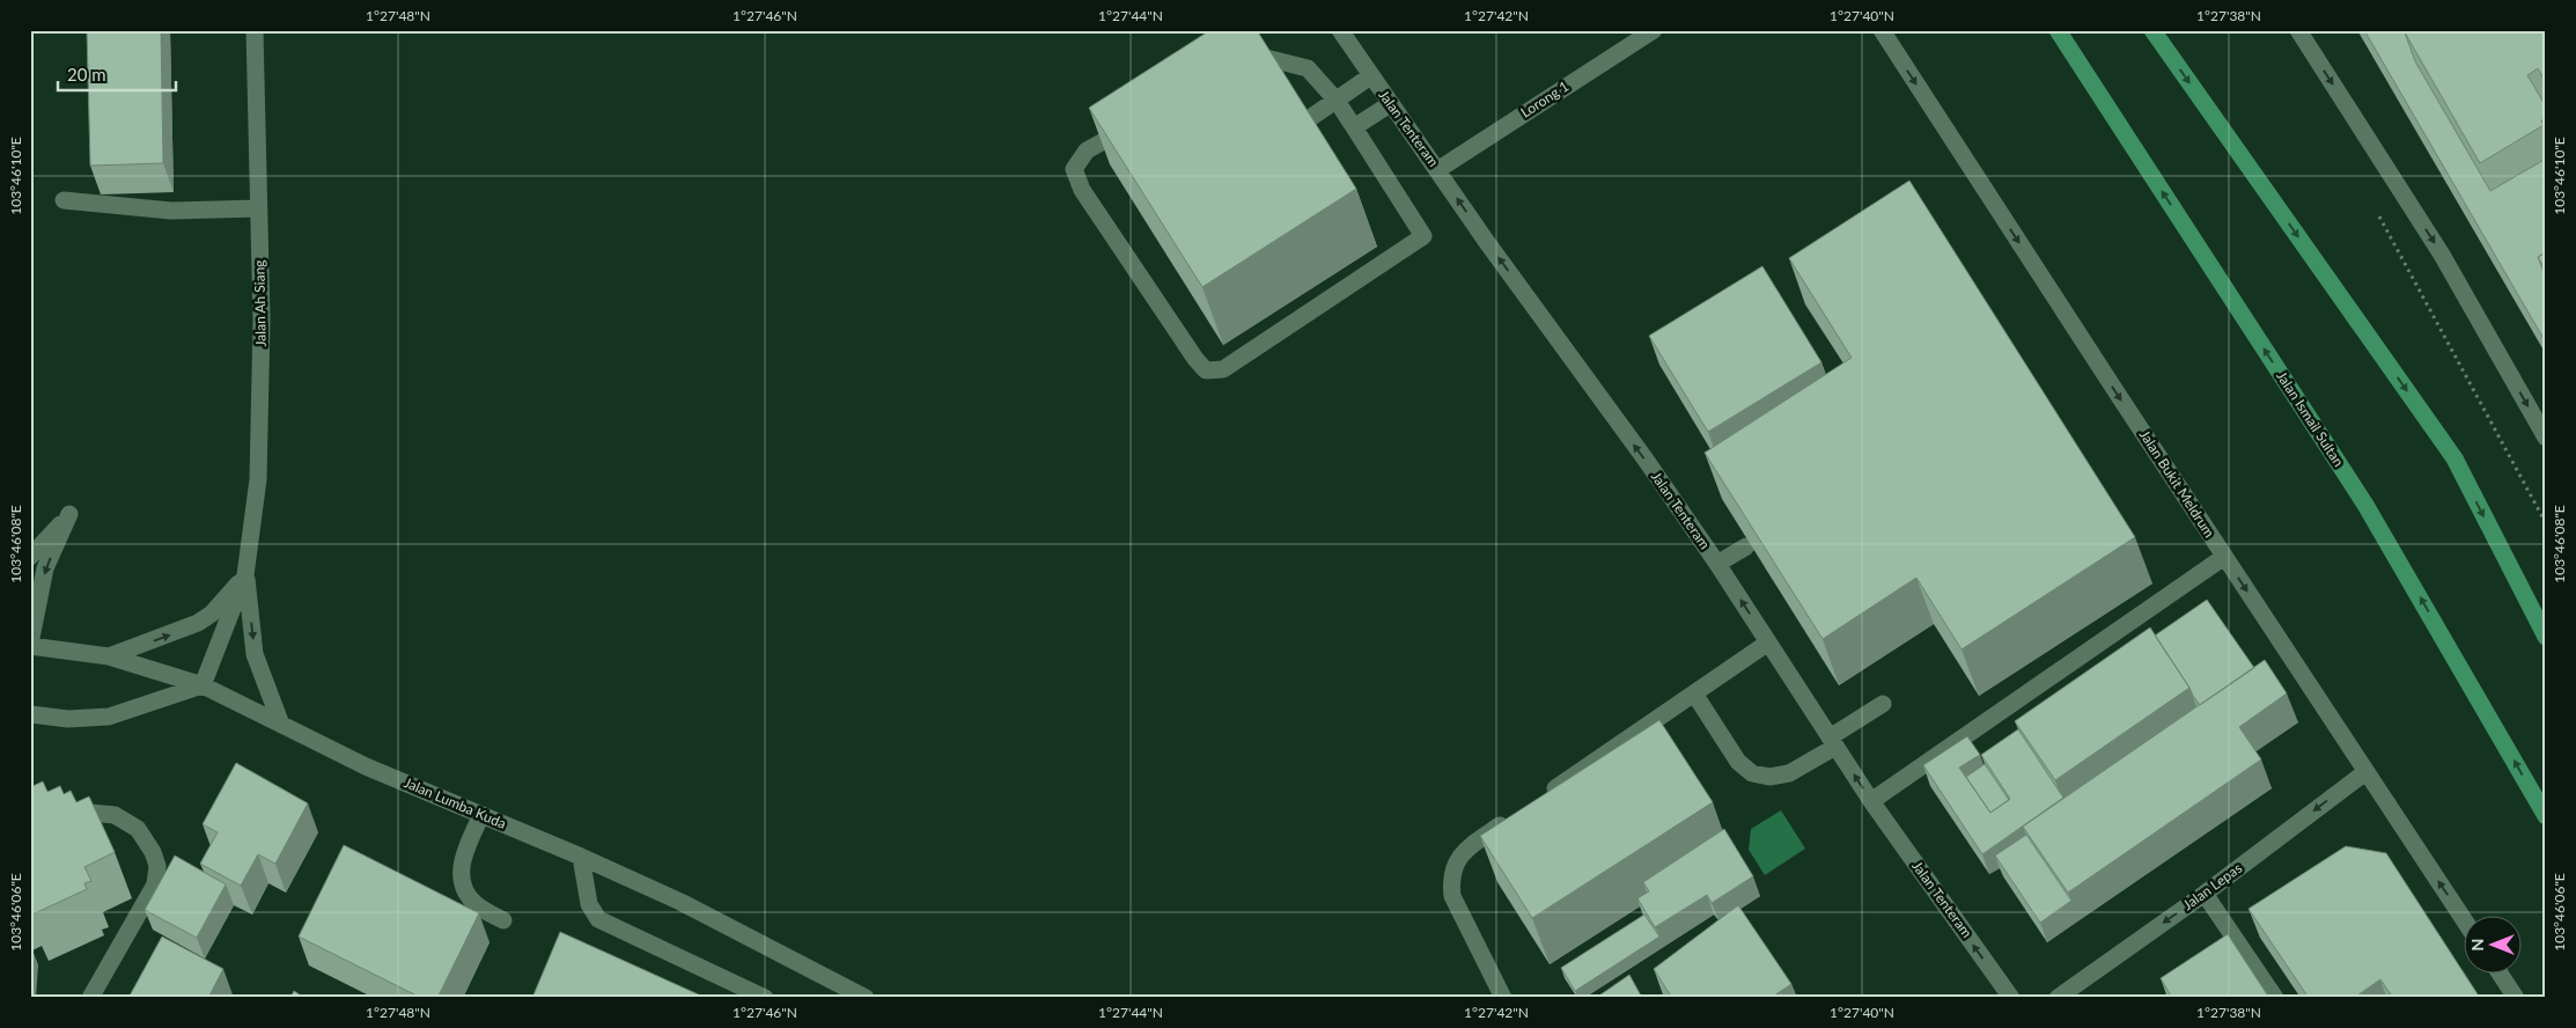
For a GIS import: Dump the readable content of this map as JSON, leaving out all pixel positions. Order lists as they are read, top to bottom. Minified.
{"streets":{"main road":["Jalan Ismail Sultan"],"street":["Lorong 1","Jalan Tenteram","Jalan Ah Siang","Jalan Bukit Meldrum","Jalan Lumba Kuda","Jalan Lepas"]},"crossings":[["Lorong 1","Jalan Tenteram"],["Jalan Ah Siang","Jalan Lumba Kuda"],["Jalan Bukit Meldrum","Jalan Lepas"]],"one_way":["Jalan Tenteram","Jalan Lepas"],"scale_bar":"20 m","north":"left","coordinates":["1°27'48\"N","1°27'46\"N","1°27'44\"N","1°27'42\"N","1°27'40\"N","1°27'38\"N","103°46'10\"E","103°46'08\"E","103°46'06\"E"]}
